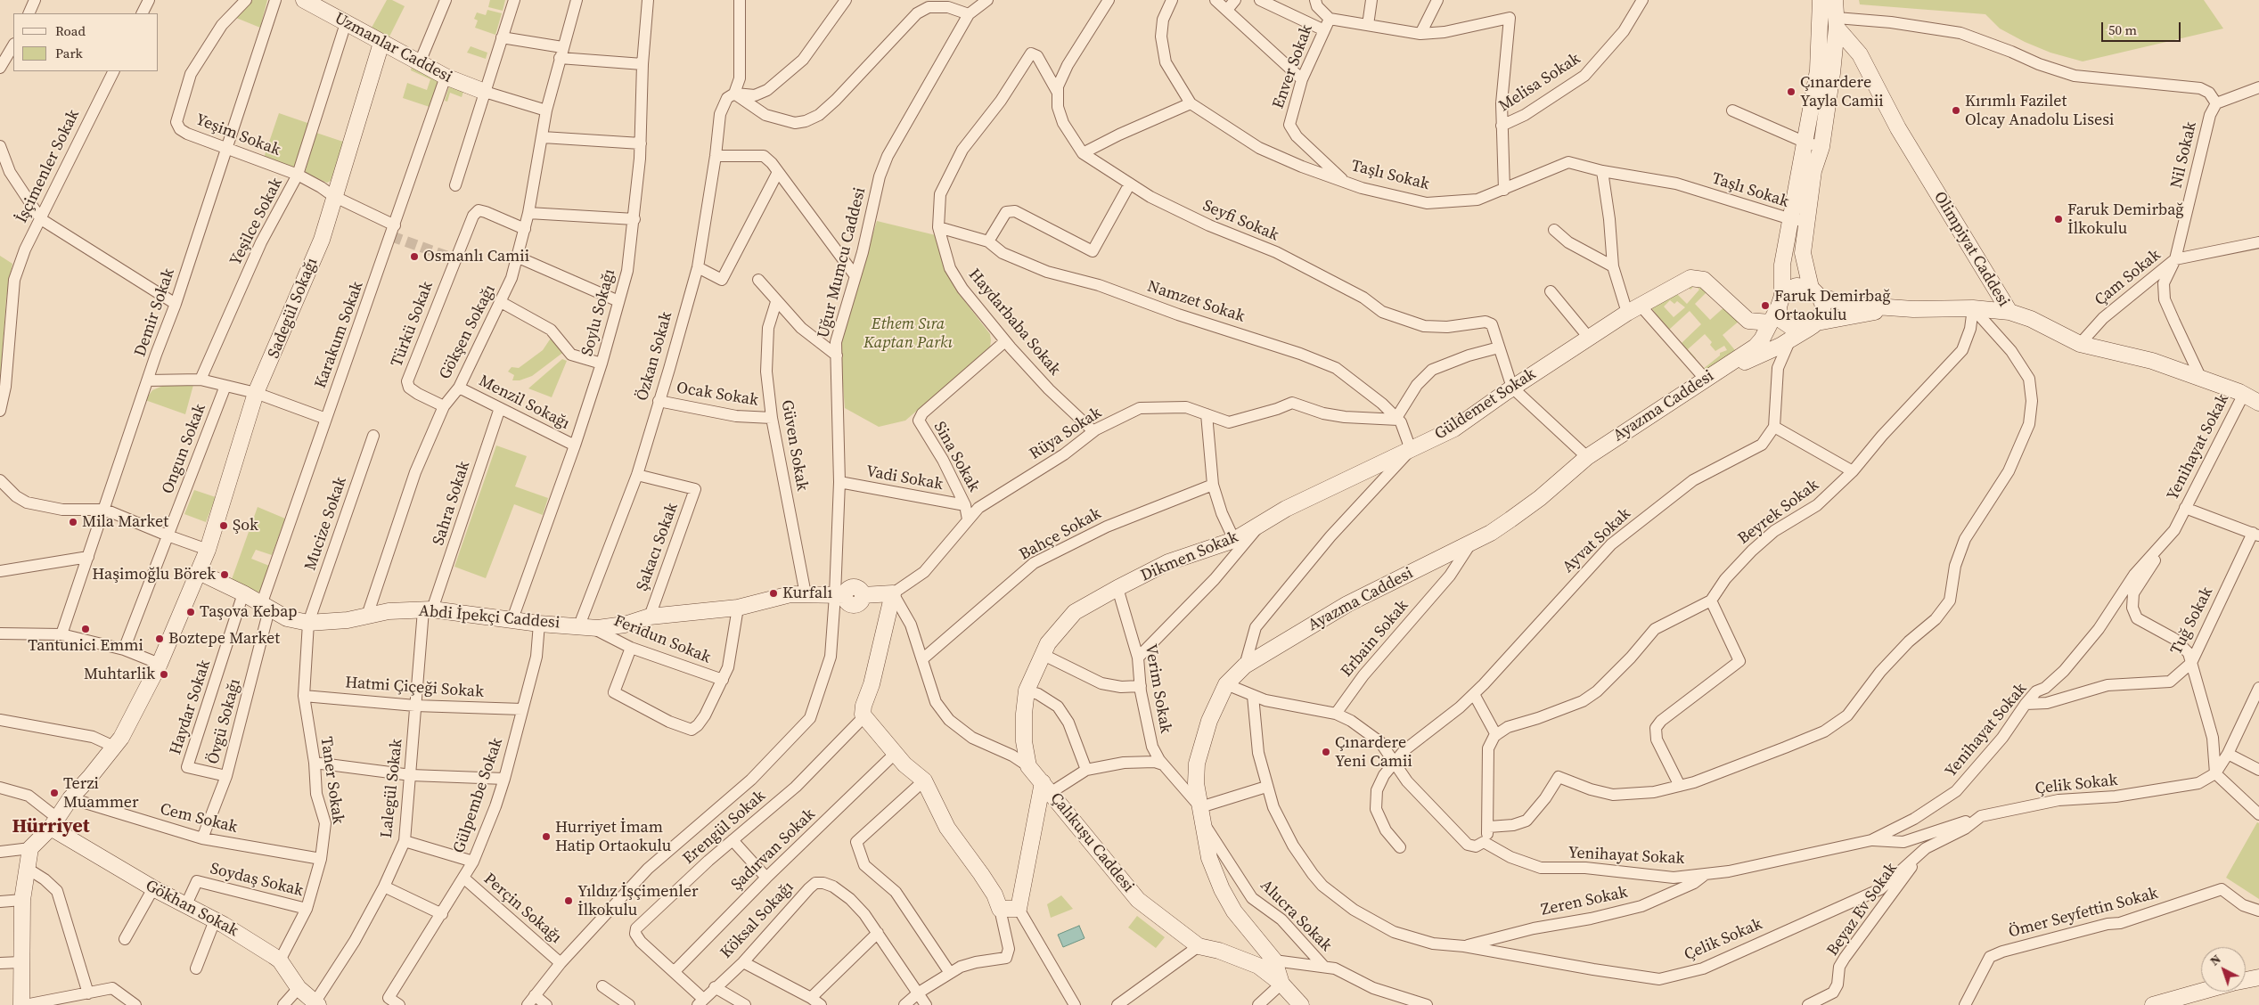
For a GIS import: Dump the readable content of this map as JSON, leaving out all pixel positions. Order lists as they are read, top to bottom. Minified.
{"streets":{"street":["Uzmanlar Caddesi","Enver Sokak","Melisa Sokak","Yeşim Sokak","Nil Sokak","İşçimenler Sokak","Taşlı Sokak","Seyfi Sokak","Yeşilce Sokak","Olimpiyat Caddesi","Uğur Mumcu Caddesi","Çam Sokak","Namzet Sokak","Sadegül Sokağı","Demir Sokak","Soylu Sokağı","Haydarbaba Sokak","Türkü Sokak","Gökşen Sokağı","Karakum Sokak","Özkan Sokak","Ocak Sokak","Menzil Sokağı","Güldemet Sokak","Ayazma Caddesi","Rüya Sokak","Güven Sokak","Yenihayat Sokak","Ongun Sokak","Sina Sokak","Vadi Sokak","Sahra Sokak","Beyrek Sokak","Mucize Sokak","Bahçe Sokak","Ayvat Sokak","Şakacı Sokak","Dikmen Sokak","Abdi İpekçi Caddesi","Tuğ Sokak","Erbain Sokak","Feridun Sokak","Hatmi Çiçeği Sokak","Verim Sokak","Haydar Sokak","Övgü Sokağı","Taner Sokak","Çelik Sokak","Lalegül Sokak","Gülpembe Sokak","Cem Sokak","Erengül Sokak","Çalıkuşu Caddesi","Şadırvan Sokak","Soydaş Sokak","Zeren Sokak","Gökhan Sokak","Perçin Sokağı","Beyaz Ev Sokak","Ömer Seyfettin Sokak","Alucra Sokak","Köksal Sokağı"]},"crossings":[["Uzmanlar Caddesi","Yeşilce Sokak"],["Uzmanlar Caddesi","Sadegül Sokağı"],["Uzmanlar Caddesi","Karakum Sokak"],["Enver Sokak","Taşlı Sokak"],["Yeşim Sokak","Yeşilce Sokak"],["Yeşim Sokak","Sadegül Sokağı"],["Yeşim Sokak","Demir Sokak"],["Yeşim Sokak","Karakum Sokak"],["Nil Sokak","Olimpiyat Caddesi"],["Nil Sokak","Çam Sokak"],["Seyfi Sokak","Haydarbaba Sokak"],["Seyfi Sokak","Güldemet Sokak"],["Olimpiyat Caddesi","Çam Sokak"],["Olimpiyat Caddesi","Yenihayat Sokak"],["Uğur Mumcu Caddesi","Vadi Sokak"],["Uğur Mumcu Caddesi","Abdi İpekçi Caddesi"],["Uğur Mumcu Caddesi","Perçin Sokağı"],["Namzet Sokak","Haydarbaba Sokak"],["Namzet Sokak","Güldemet Sokak"],["Namzet Sokak","Rüya Sokak"],["Namzet Sokak","Dikmen Sokak"],["Sadegül Sokağı","Abdi İpekçi Caddesi"],["Soylu Sokağı","Menzil Sokağı"],["Soylu Sokağı","Abdi İpekçi Caddesi"],["Haydarbaba Sokak","Rüya Sokak"],["Haydarbaba Sokak","Sina Sokak"],["Türkü Sokak","Gökşen Sokağı"],["Gökşen Sokağı","Menzil Sokağı"],["Gökşen Sokağı","Abdi İpekçi Caddesi"],["Karakum Sokak","Abdi İpekçi Caddesi"],["Karakum Sokak","Övgü Sokağı"],["Özkan Sokak","Ocak Sokak"],["Özkan Sokak","Şakacı Sokak"],["Özkan Sokak","Abdi İpekçi Caddesi"],["Özkan Sokak","Feridun Sokak"],["Ocak Sokak","Güven Sokak"],["Menzil Sokağı","Sahra Sokak"],["Güldemet Sokak","Ayazma Caddesi"],["Güldemet Sokak","Dikmen Sokak"],["Ayazma Caddesi","Erbain Sokak"],["Ayazma Caddesi","Verim Sokak"],["Ayazma Caddesi","Çalıkuşu Caddesi"],["Ayazma Caddesi","Alucra Sokak"],["Rüya Sokak","Sina Sokak"],["Rüya Sokak","Abdi İpekçi Caddesi"],["Güven Sokak","Abdi İpekçi Caddesi"],["Yenihayat Sokak","Tuğ Sokak"],["Yenihayat Sokak","Zeren Sokak"],["Sina Sokak","Vadi Sokak"],["Sahra Sokak","Abdi İpekçi Caddesi"],["Sahra Sokak","Lalegül Sokak"],["Mucize Sokak","Abdi İpekçi Caddesi"],["Mucize Sokak","Taner Sokak"],["Şakacı Sokak","Abdi İpekçi Caddesi"],["Dikmen Sokak","Verim Sokak"],["Abdi İpekçi Caddesi","Feridun Sokak"],["Abdi İpekçi Caddesi","Haydar Sokak"],["Abdi İpekçi Caddesi","Övgü Sokağı"],["Abdi İpekçi Caddesi","Taner Sokak"],["Abdi İpekçi Caddesi","Lalegül Sokak"],["Abdi İpekçi Caddesi","Gülpembe Sokak"],["Hatmi Çiçeği Sokak","Taner Sokak"],["Hatmi Çiçeği Sokak","Lalegül Sokak"],["Hatmi Çiçeği Sokak","Gülpembe Sokak"],["Verim Sokak","Alucra Sokak"],["Haydar Sokak","Övgü Sokağı"],["Övgü Sokağı","Cem Sokak"],["Taner Sokak","Cem Sokak"],["Taner Sokak","Soydaş Sokak"],["Taner Sokak","Gökhan Sokak"],["Çelik Sokak","Zeren Sokak"],["Çelik Sokak","Beyaz Ev Sokak"],["Lalegül Sokak","Gökhan Sokak"],["Lalegül Sokak","Perçin Sokağı"],["Gülpembe Sokak","Perçin Sokağı"],["Erengül Sokak","Şadırvan Sokak"],["Erengül Sokak","Köksal Sokağı"],["Soydaş Sokak","Gökhan Sokak"]],"districts":["Hürriyet"],"parks":["Ethem Sıra Kaptan Parkı"],"places":["Çınardere Yayla Camii","Kırımlı Fazilet Olcay Anadolu Lisesi","Faruk Demirbağ İlkokulu","Osmanlı Camii","Faruk Demirbağ Ortaokulu","Mila Market","Şok","Haşimoğlu Börek","Kurfalı","Taşova Kebap","Tantunici Emmi","Boztepe Market","Muhtarlik","Çınardere Yeni Camii","Terzi Muammer","Hurriyet İmam Hatip Ortaokulu","Yıldız İşçimenler İlkokulu"],"legend":["Road","Park"],"scale_bar":"50 m","north":"top left"}
